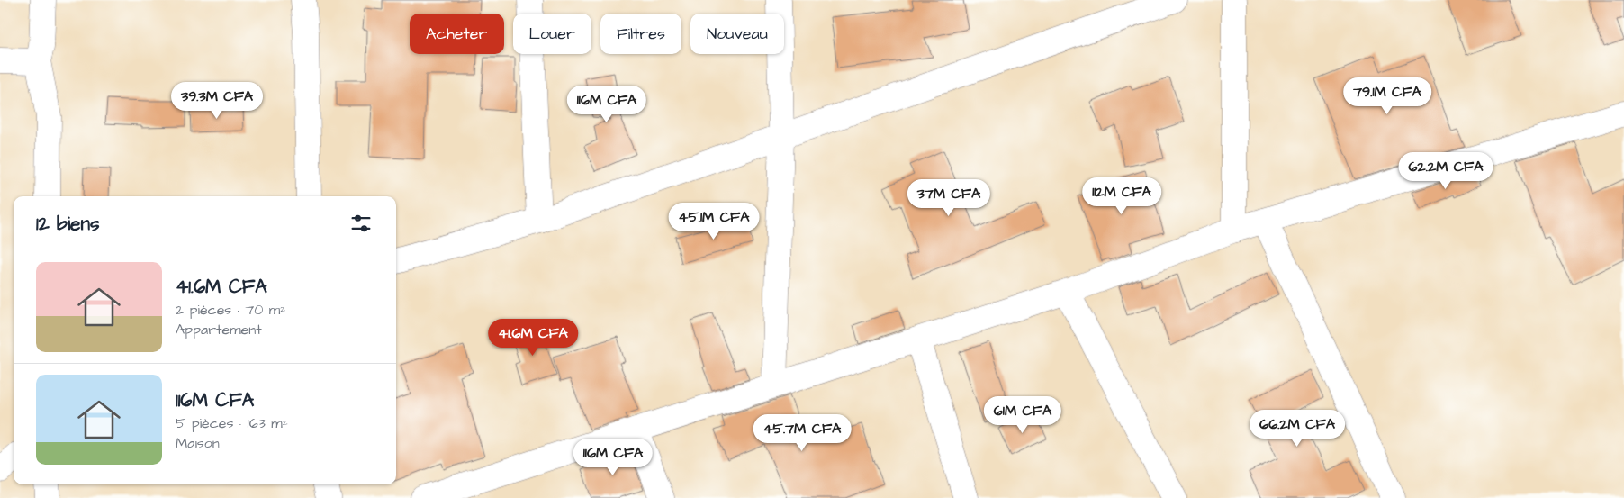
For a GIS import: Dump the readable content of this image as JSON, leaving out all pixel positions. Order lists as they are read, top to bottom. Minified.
{"page":{"chip":["Acheter","Louer","Filtres","Nouveau"],"price":["79.1M CFA","39.3M CFA","116M CFA","62.2M CFA","112M CFA","37M CFA","45.1M CFA","41.6M CFA","61M CFA","66.2M CFA","45.7M CFA","116M CFA"],"heading":"12 biens","list":[{"name":"41.6M CFA","note":"2 pièces · 70 m² · Appartement"},{"name":"116M CFA","note":"5 pièces · 163 m² · Maison"}]}}
